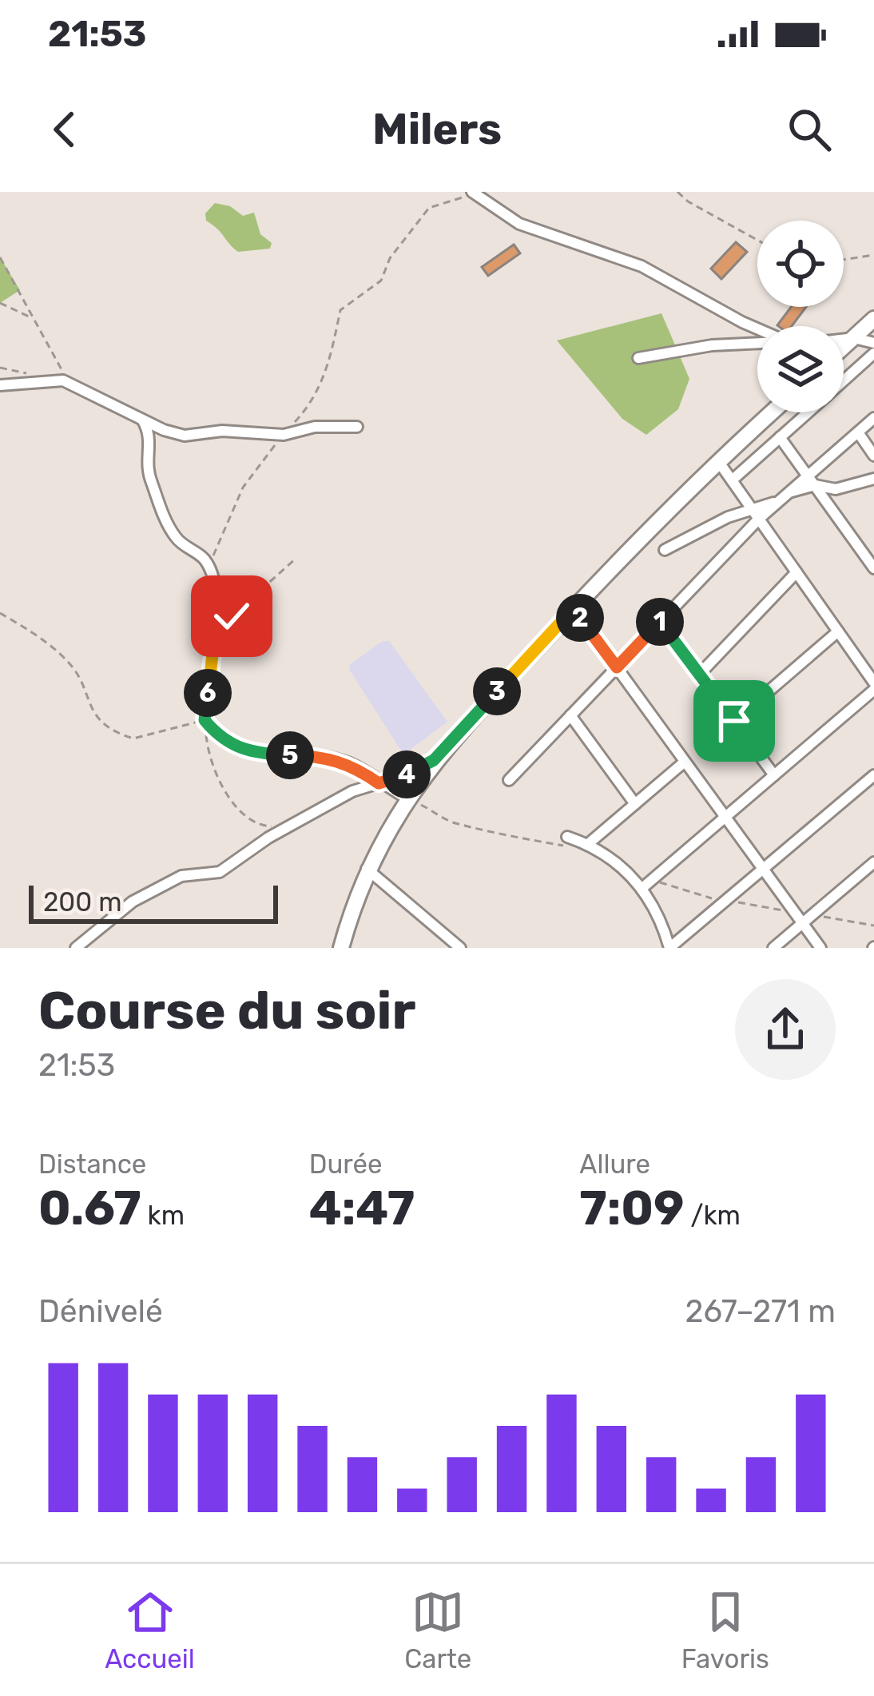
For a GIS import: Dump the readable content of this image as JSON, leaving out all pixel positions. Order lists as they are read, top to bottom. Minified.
{"scale_bar":"200 m","page":{"status":"21:53","header":"Milers","pins":["2","1","3","6","5","4"],"scale":"200 m","heading":["Course du soir","21:53"],"stats":[["Distance","0.67 km"],["Durée","4:47"],["Allure","7:09 /km"]],"chart":["Dénivelé","267–271 m"],"tabs":["Accueil","Carte","Favoris"]}}
